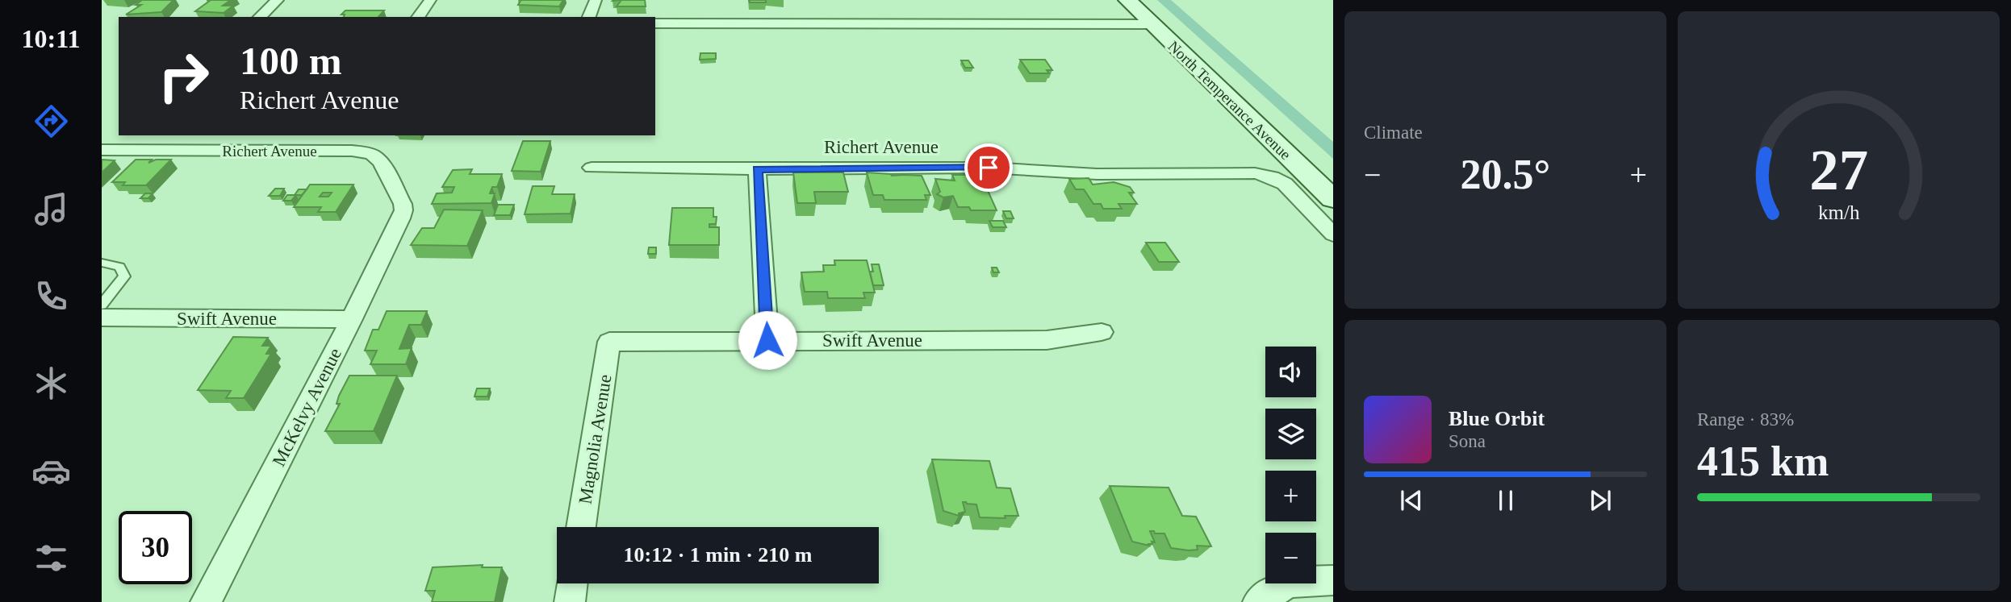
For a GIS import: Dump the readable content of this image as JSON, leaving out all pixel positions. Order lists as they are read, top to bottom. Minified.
{"streets":{"main road":["North Temperance Avenue"],"street":["Richert Avenue","Swift Avenue","McKelvy Avenue","Magnolia Avenue"]},"crossings":[["Richert Avenue","McKelvy Avenue"],["Swift Avenue","McKelvy Avenue"],["Swift Avenue","Magnolia Avenue"]],"page":{"tabs":"10:11","tile":["Climate",["Range · 83%","415 km"]],"turn":["100 m","Richert Avenue"],"heat":["−","20.5°","+"],"map_buttons":["+","−"],"song":["Blue Orbit","Sona"],"limit":"30","trip":"10:12 · 1 min · 210 m","gauge":["27","km/h"]}}
